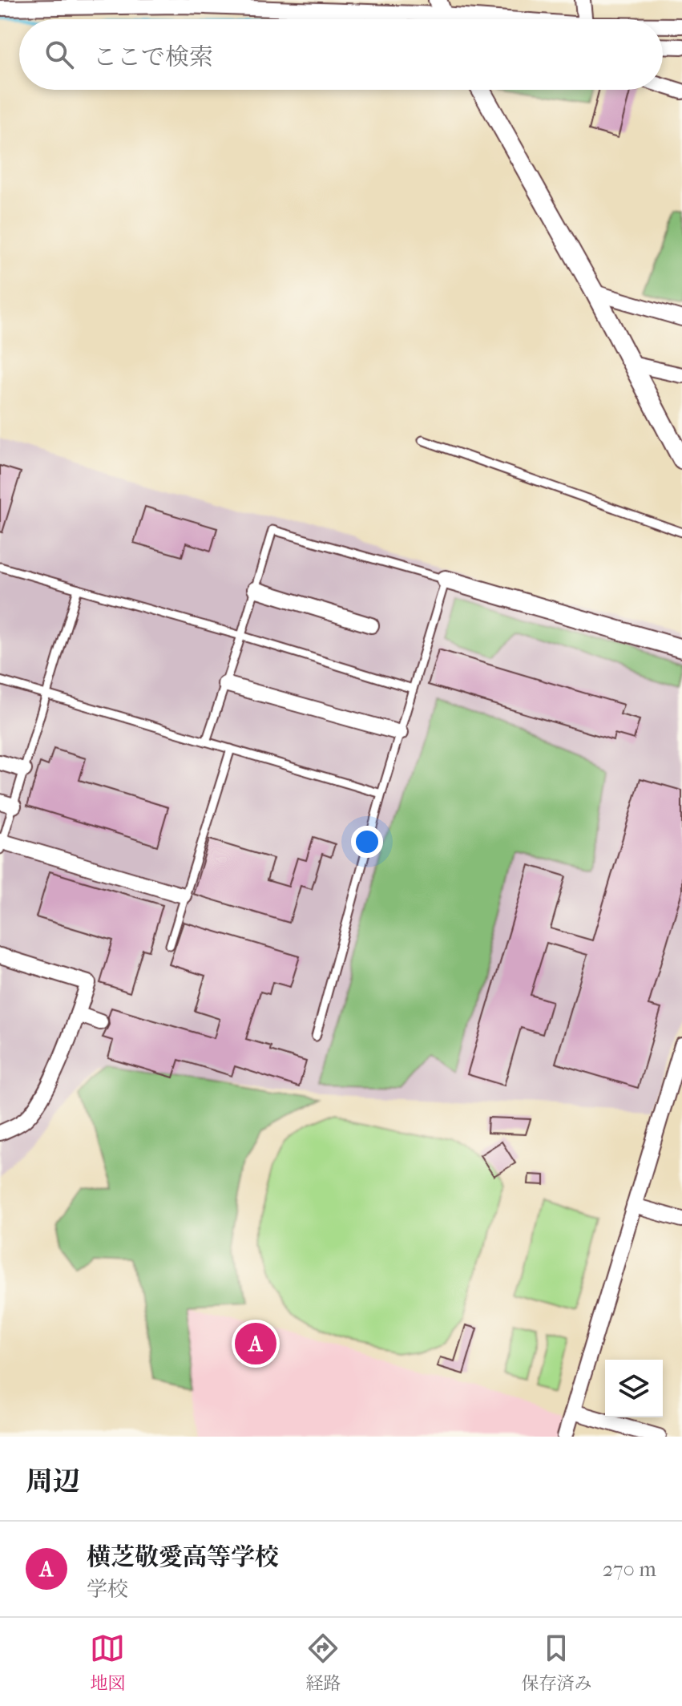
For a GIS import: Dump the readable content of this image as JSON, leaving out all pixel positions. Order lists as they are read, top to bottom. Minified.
{"page":{"search":"ここで検索","pins":"A","heading":"周辺","list":[{"mark":"A","name":"横芝敬愛高等学校","note":"学校","value":"270 m"}],"nav":["地図","経路","保存済み"]}}
